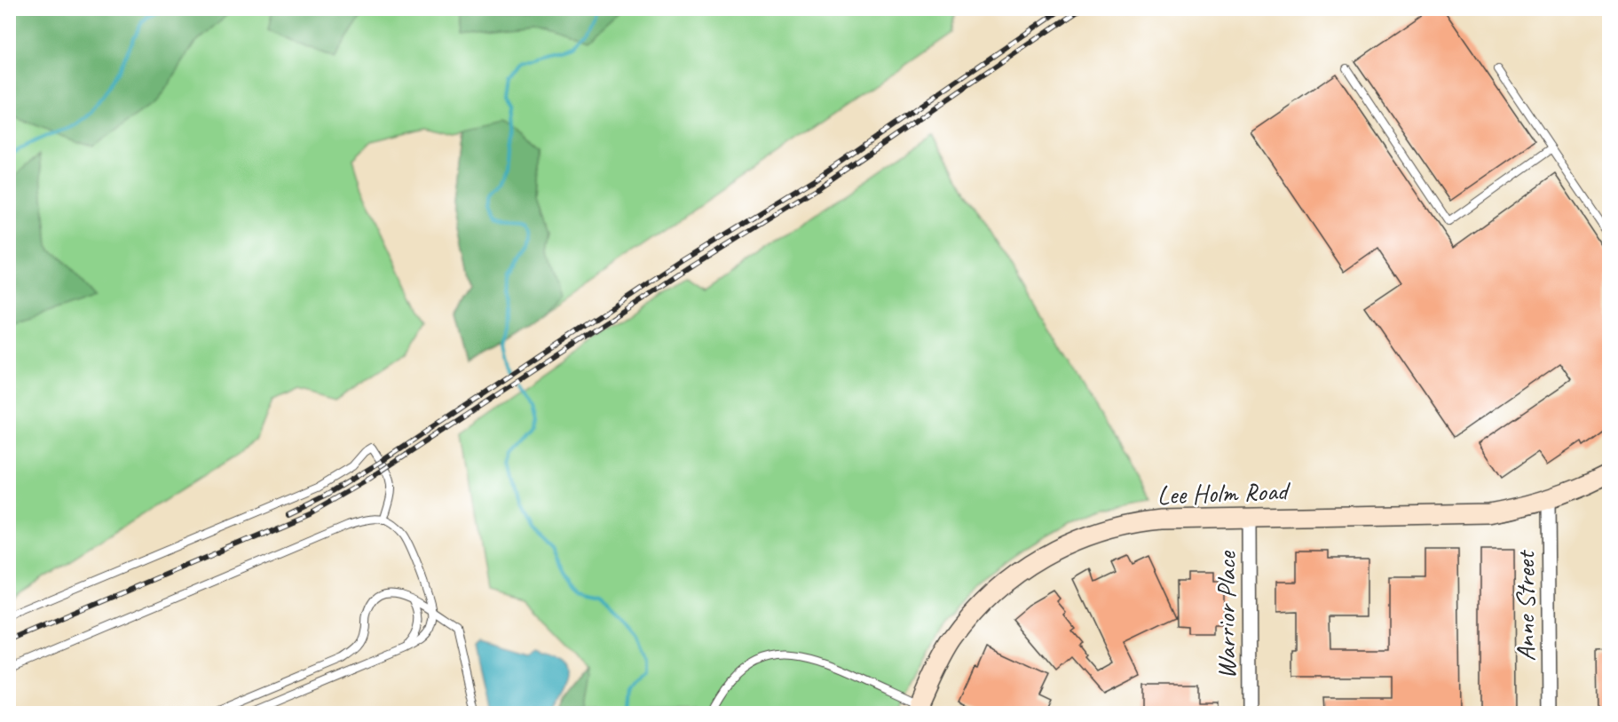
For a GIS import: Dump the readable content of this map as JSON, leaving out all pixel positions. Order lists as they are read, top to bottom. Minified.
{"streets":{"street":["Lee Holm Road","Anne Street","Warrior Place"]},"crossings":[["Lee Holm Road","Anne Street"],["Lee Holm Road","Warrior Place"]]}
